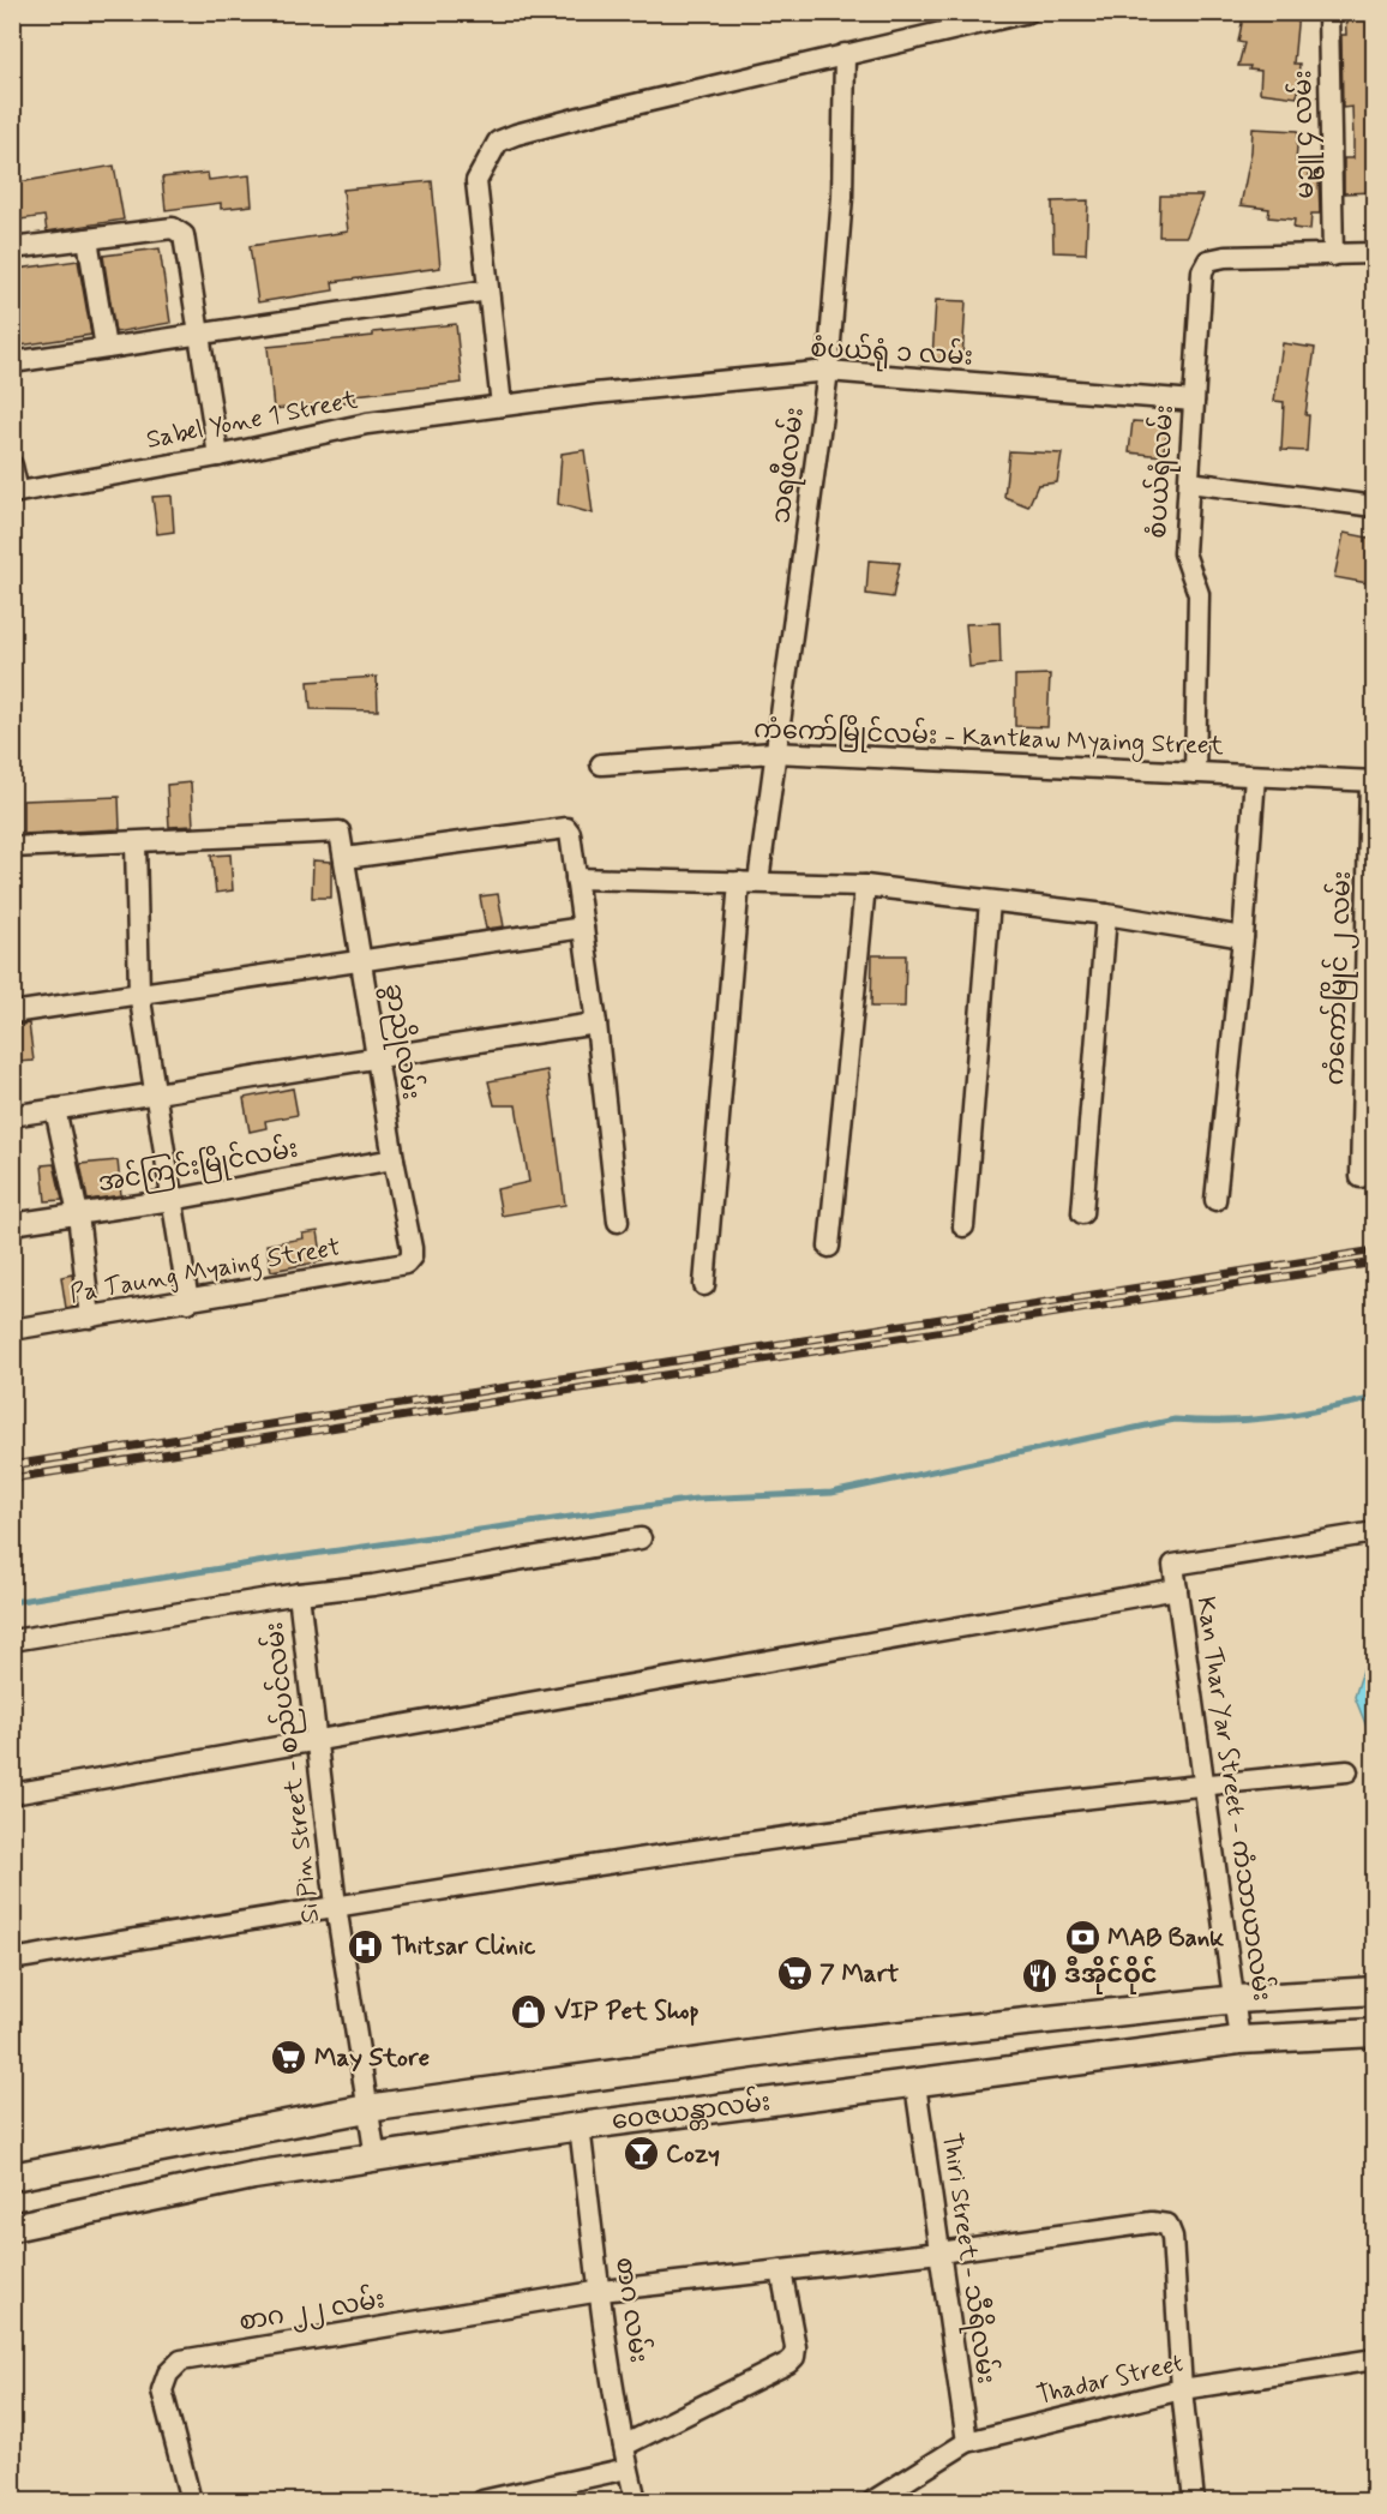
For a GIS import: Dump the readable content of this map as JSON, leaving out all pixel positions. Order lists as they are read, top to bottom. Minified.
{"streets":{"main road":["ဝေဇယန္တာလမ်း"],"street":["မဥ္ဇူ ၄ လမ်း","စံပယ်ရုံ ၁ လမ်း","Sabel Yone 1 Street","သရဖီလမ်း","စံပယ်ရုံလမ်း","ကံကော်မြိုင်လမ်း - Kantkaw Myaing Street","ကံကော်မြိုင် ၂ လမ်း","ခွာညိုလမ်း","အင်ကြင်းမြိုင်လမ်း","Pa Taung Myaing Street","Si Pin Street - စည်ပင်လမ်း","Kan Thar Yar Street - ကံသာယာလမ်း","Thiri Street - သီရိလမ်း","စာဂ လမ်း","စာဂ ၂၂ လမ်း","Thadar Street"]},"crossings":[["မဥ္ဇူ ၄ လမ်း","စံပယ်ရုံလမ်း"],["စံပယ်ရုံ ၁ လမ်း","Sabel Yone 1 Street"],["စံပယ်ရုံ ၁ လမ်း","သရဖီလမ်း"],["စံပယ်ရုံ ၁ လမ်း","စံပယ်ရုံလမ်း"],["သရဖီလမ်း","ကံကော်မြိုင်လမ်း - Kantkaw Myaing Street"],["စံပယ်ရုံလမ်း","ကံကော်မြိုင်လမ်း - Kantkaw Myaing Street"],["ကံကော်မြိုင်လမ်း - Kantkaw Myaing Street","ကံကော်မြိုင် ၂ လမ်း"],["ခွာညိုလမ်း","အင်ကြင်းမြိုင်လမ်း"],["ခွာညိုလမ်း","Pa Taung Myaing Street"],["Si Pin Street - စည်ပင်လမ်း","ဝေဇယန္တာလမ်း"],["Kan Thar Yar Street - ကံသာယာလမ်း","ဝေဇယန္တာလမ်း"],["ဝေဇယန္တာလမ်း","Thiri Street - သီရိလမ်း"],["ဝေဇယန္တာလမ်း","စာဂ လမ်း"],["Thiri Street - သီရိလမ်း","စာဂ ၂၂ လမ်း"],["Thiri Street - သီရိလမ်း","Thadar Street"],["စာဂ လမ်း","စာဂ ၂၂ လမ်း"],["စာဂ ၂၂ လမ်း","Thadar Street"]],"places":{"bank":["MAB Bank"],"hospital":["Thitsar Clinic"],"supermarket":["7 Mart","May Store"],"restaurant":["ဒီအိုင်ဝိုင်"],"shop":["VIP Pet Shop"],"bar":["Cozy"]}}
